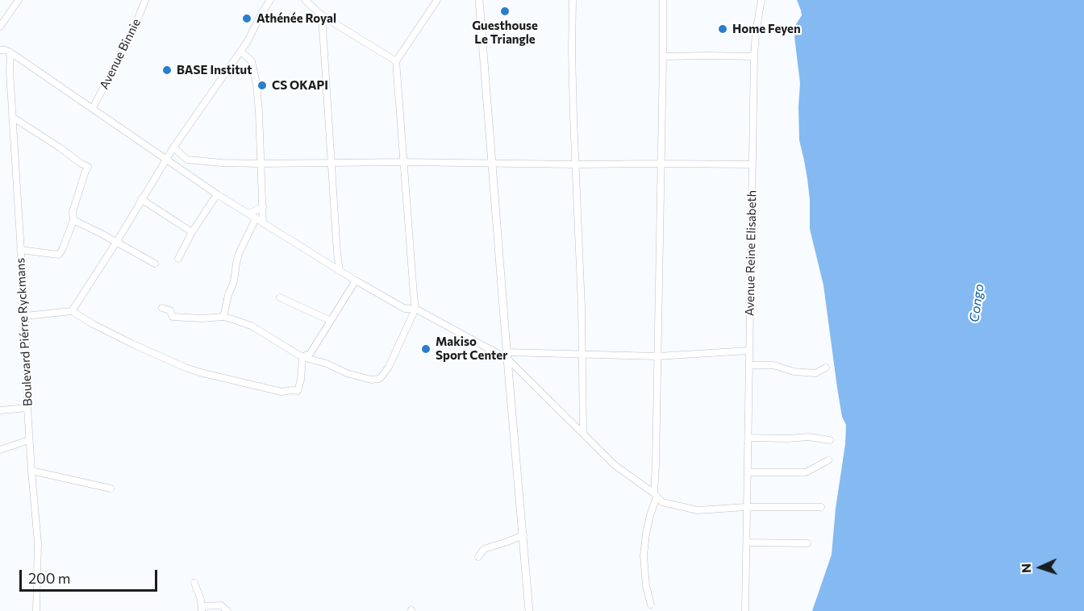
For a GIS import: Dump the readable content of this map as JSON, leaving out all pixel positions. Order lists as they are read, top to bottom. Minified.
{"streets":{"street":["Avenue Binnie","Avenue Reine Elisabeth","Boulevard Piérre Ryckmans"]},"water":["Congo"],"places":["Guesthouse Le Triangle","Athénée Royal","Home Feyen","BASE Institut","CS OKAPI","Makiso Sport Center"],"scale_bar":"200 m","north":"left"}
